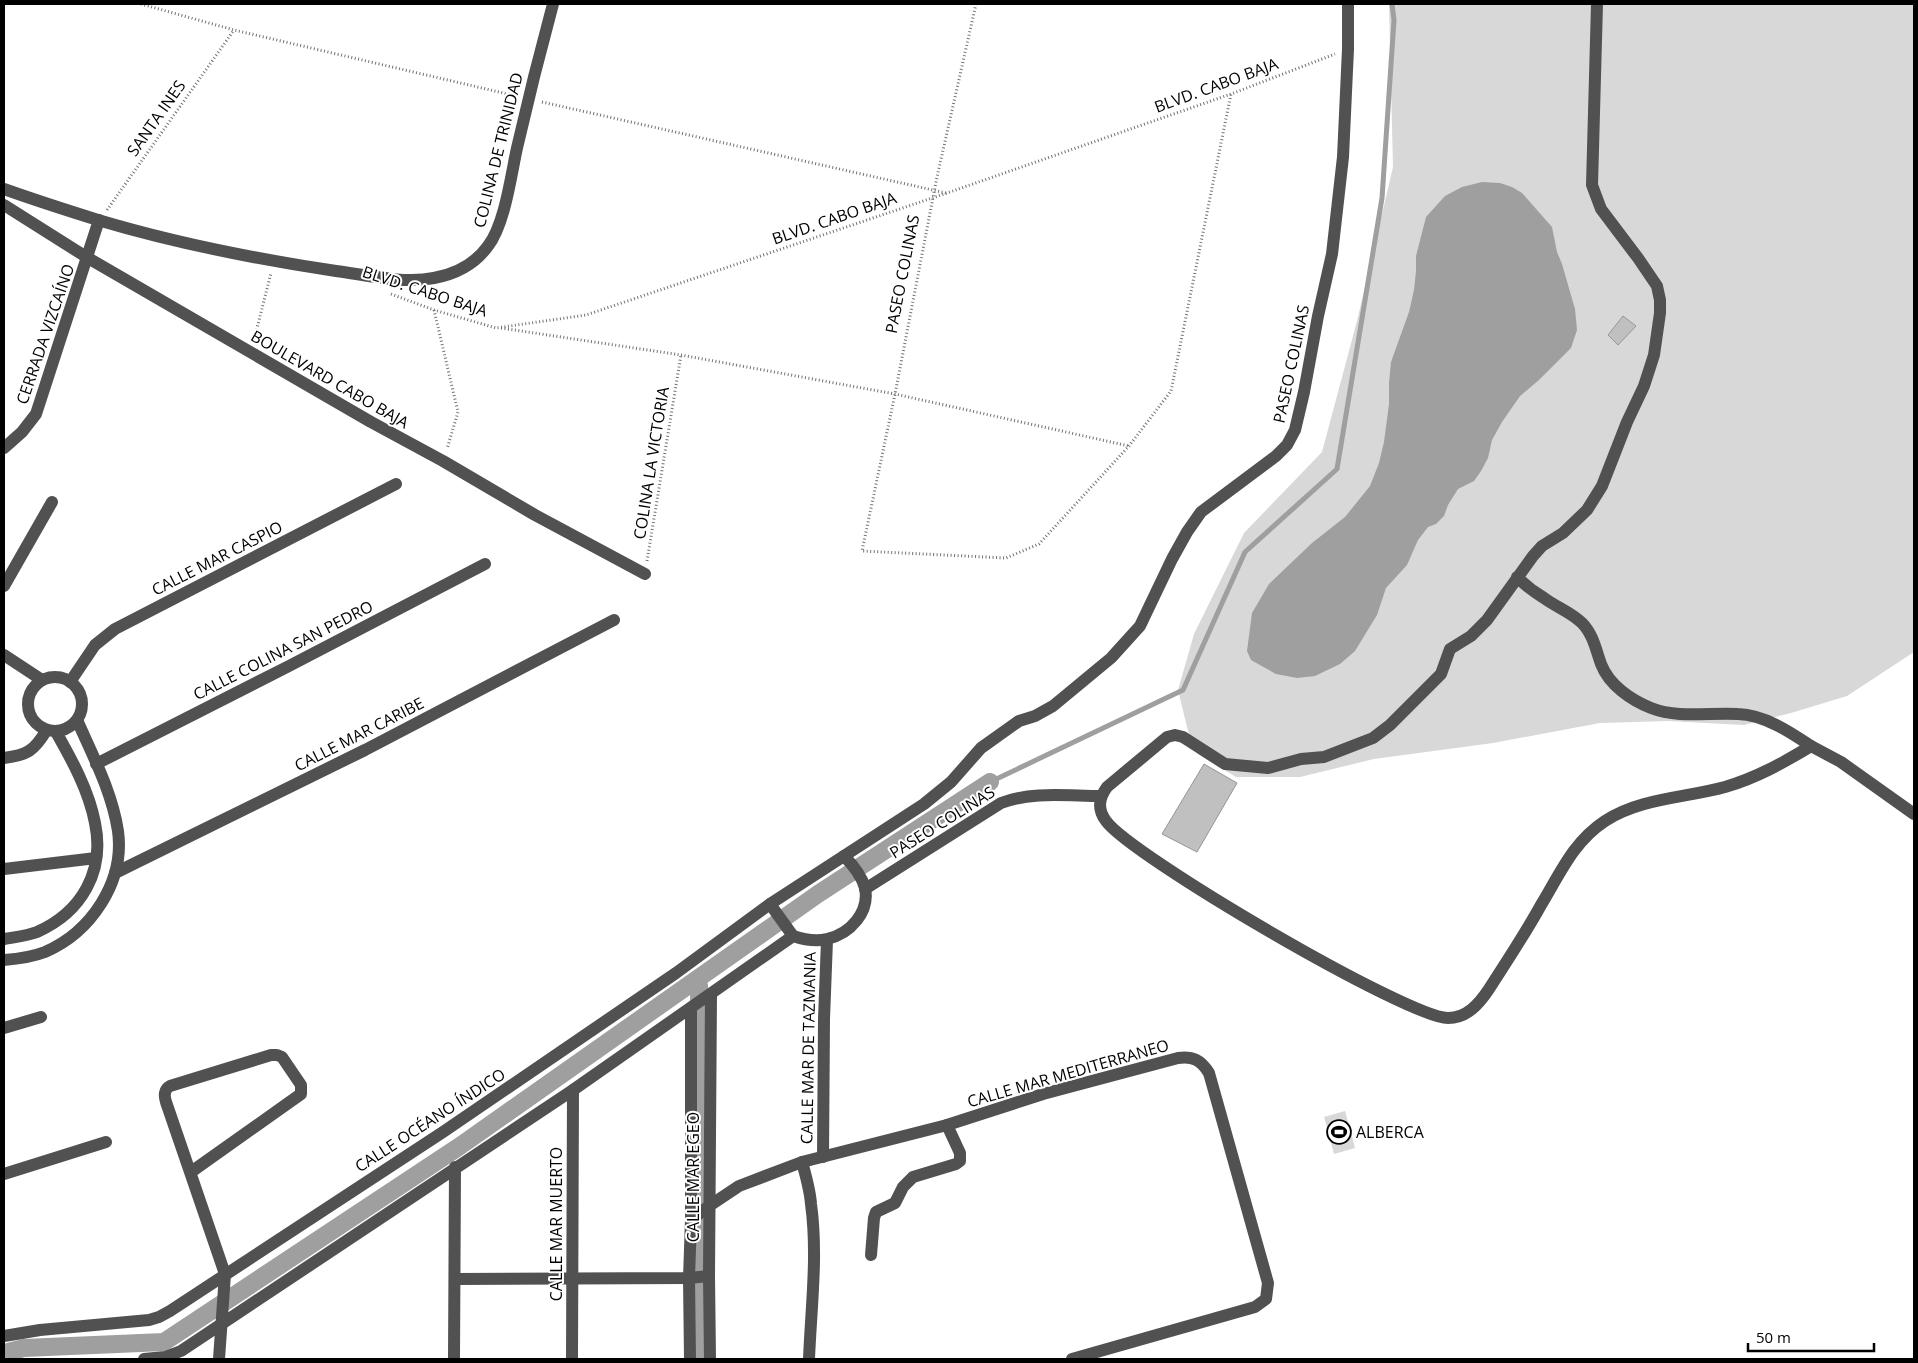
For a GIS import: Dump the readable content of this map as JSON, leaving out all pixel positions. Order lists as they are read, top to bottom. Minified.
{"streets":{"street":["COLINA DE TRINIDAD","PASEO COLINAS","CERRADA VIZCAÍNO","BOULEVARD CABO BAJA","CALLE MAR CASPIO","CALLE COLINA SAN PEDRO","CALLE MAR CARIBE","CALLE MAR DE TAZMANIA","CALLE MAR MEDITERRANEO","CALLE OCÉANO ÍNDICO","CALLE MAR EGEO","CALLE MAR MUERTO"],"path":["BLVD. CABO BAJA","SANTA INES","COLINA LA VICTORIA"]},"crossings":[["BLVD. CABO BAJA","PASEO COLINAS"],["SANTA INES","CERRADA VIZCAÍNO"],["PASEO COLINAS","CALLE OCÉANO ÍNDICO"],["CERRADA VIZCAÍNO","BOULEVARD CABO BAJA"],["BOULEVARD CABO BAJA","COLINA LA VICTORIA"],["CALLE MAR DE TAZMANIA","CALLE MAR MEDITERRANEO"],["CALLE MAR MEDITERRANEO","CALLE MAR EGEO"]],"places":{"sports":["ALBERCA"]},"scale_bar":"50 m"}
